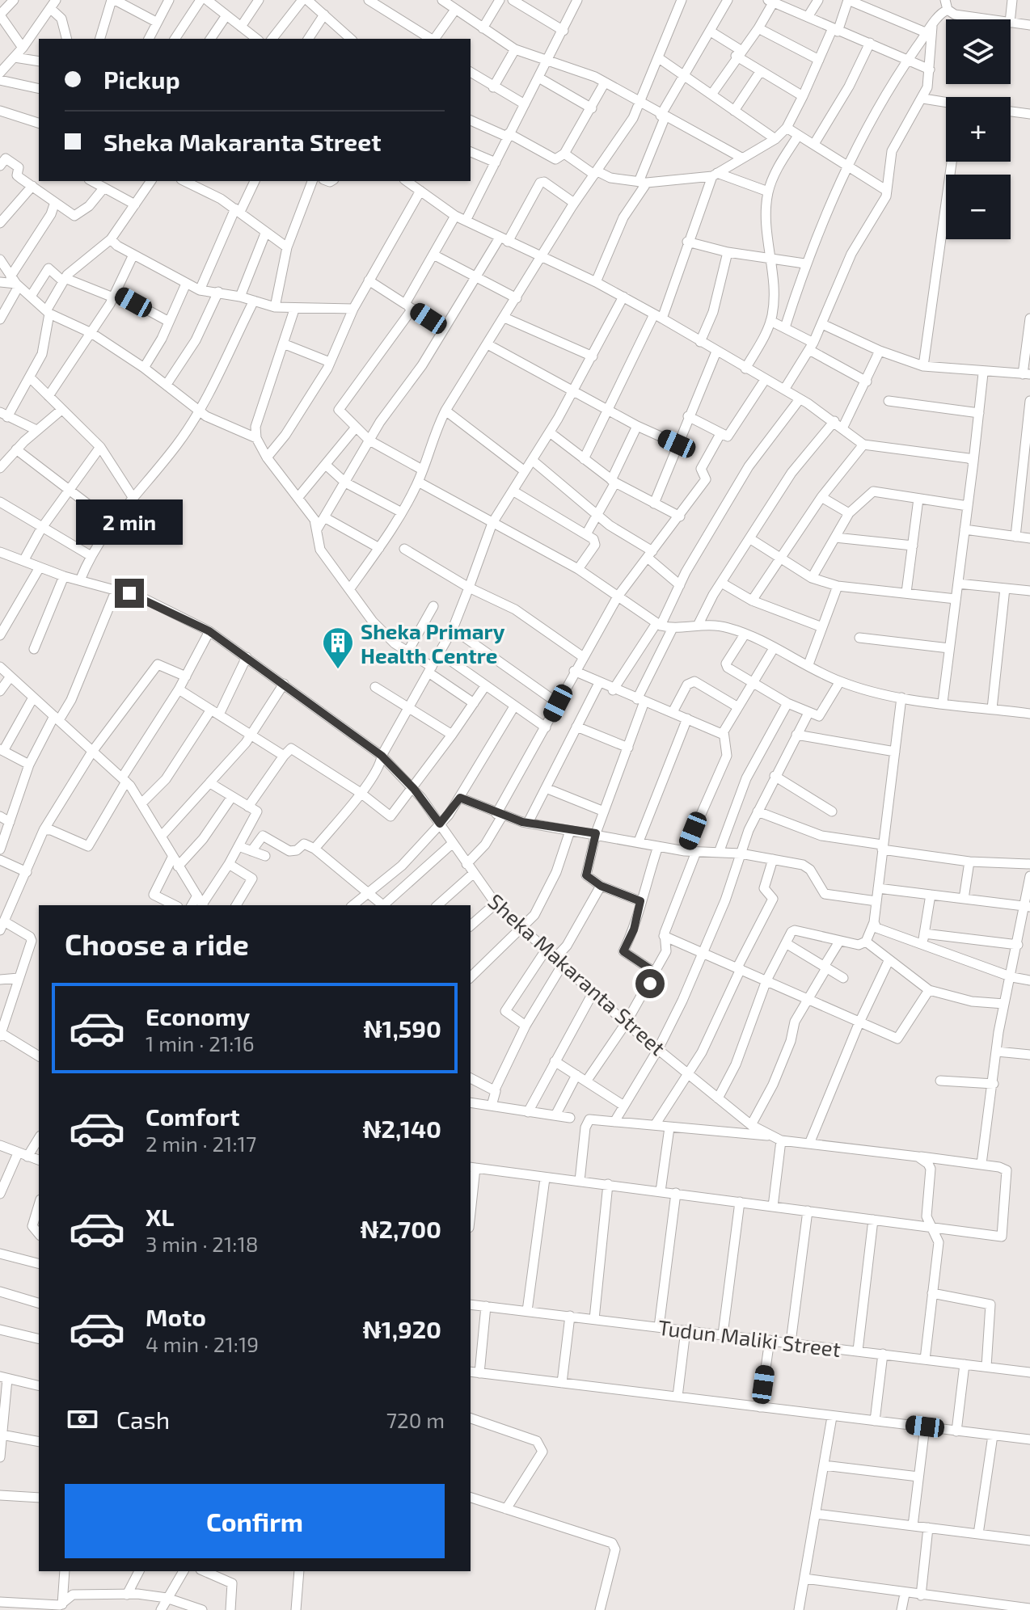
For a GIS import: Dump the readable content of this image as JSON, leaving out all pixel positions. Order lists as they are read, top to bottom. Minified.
{"streets":{"street":["Sheka Makaranta Street","Tudun Maliki Street"]},"places":{"building":["Sheka Primary Health Centre"]},"page":{"map_buttons":["+","−"],"banner":["Pickup","Sheka Makaranta Street"],"bubble":"2 min","heading":"Choose a ride","list":[{"name":"Economy","note":"1 min · 21:16","value":"₦1,590"},{"name":"Comfort","note":"2 min · 21:17","value":"₦2,140"},{"name":"XL","note":"3 min · 21:18","value":"₦2,700"},{"name":"Moto","note":"4 min · 21:19","value":"₦1,920"}],"pay":["Cash","720 m"],"buttons":"Confirm"}}
